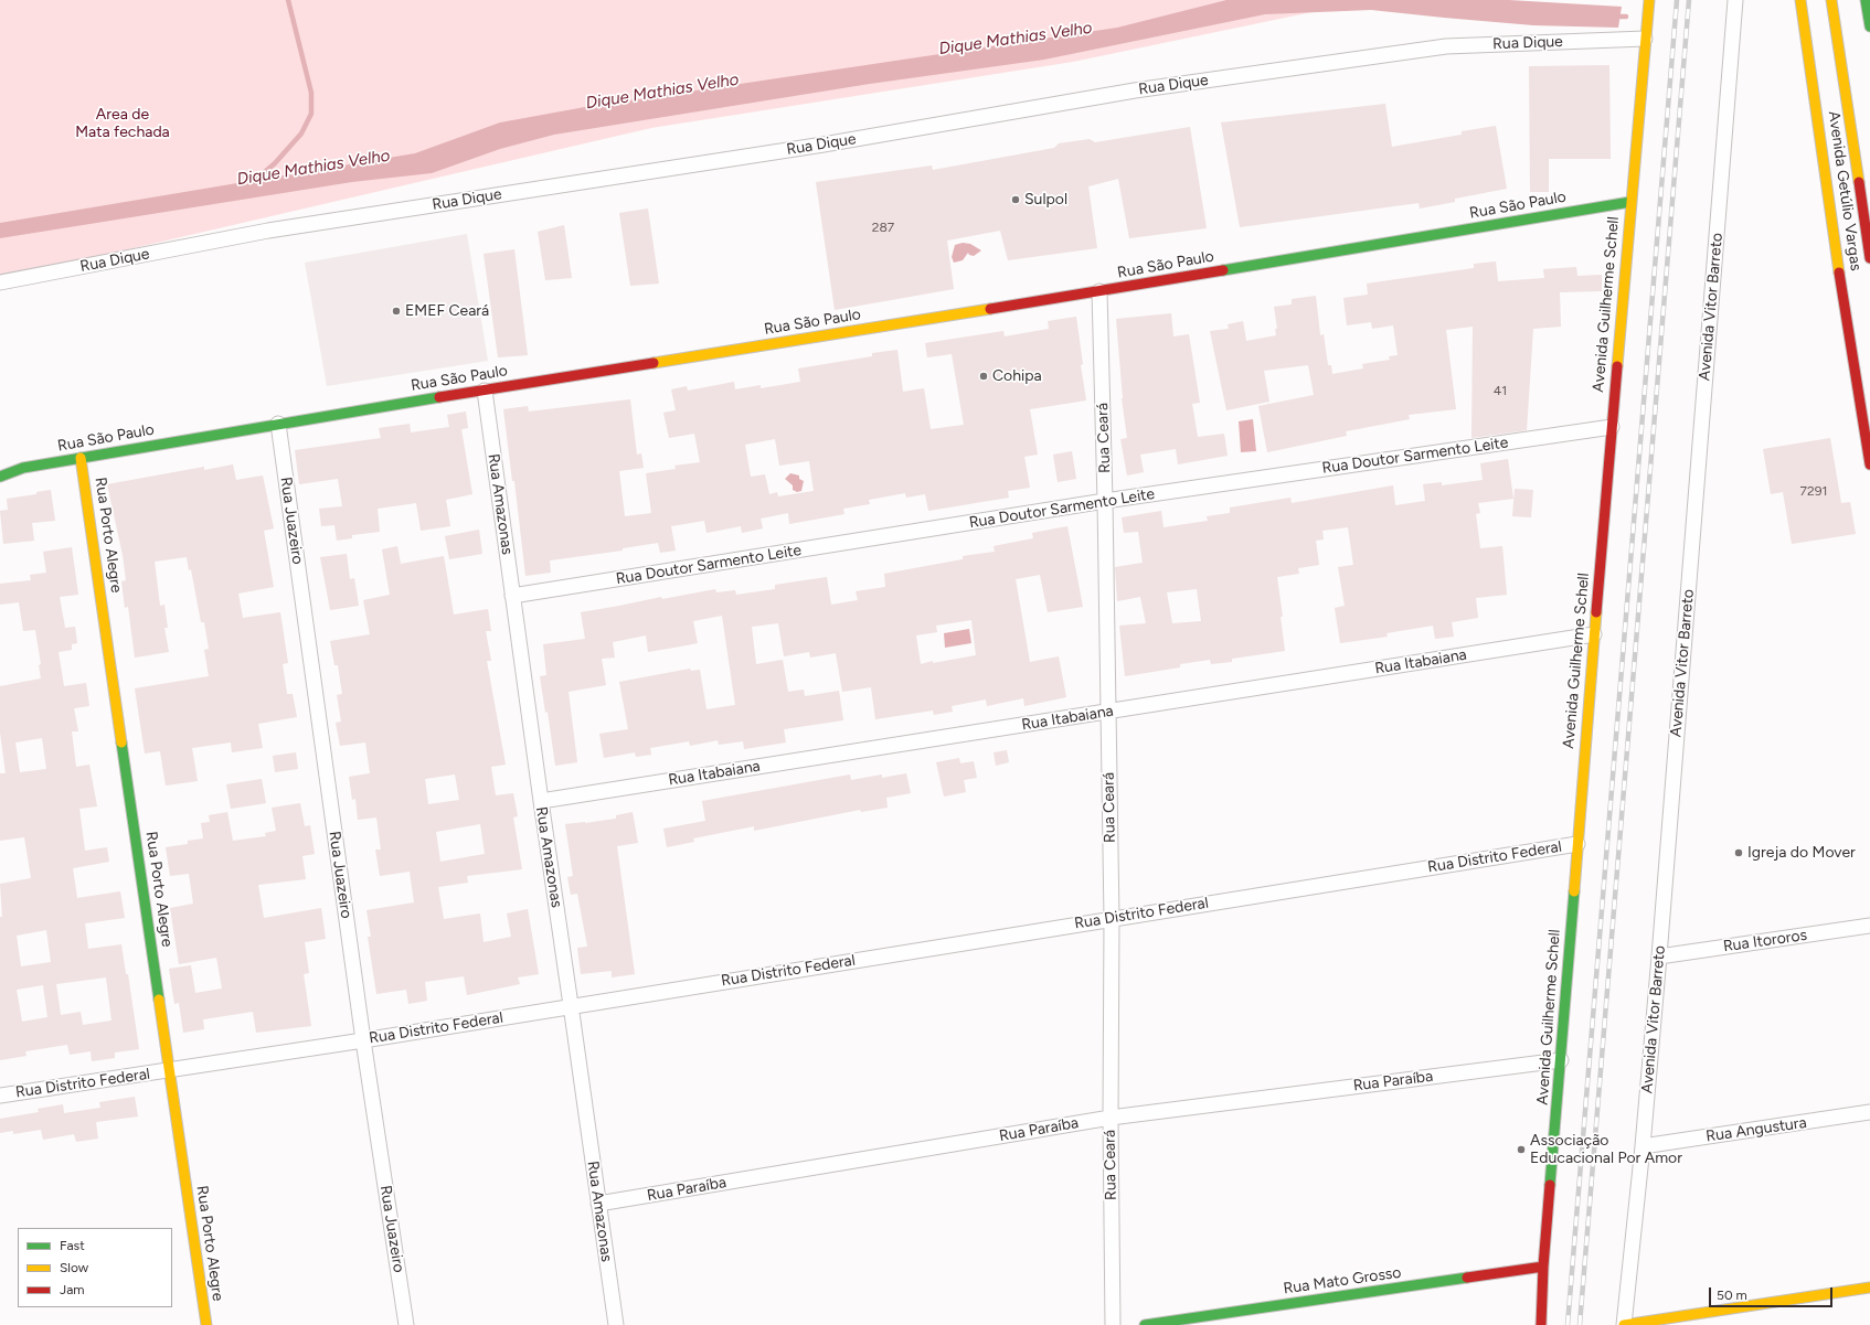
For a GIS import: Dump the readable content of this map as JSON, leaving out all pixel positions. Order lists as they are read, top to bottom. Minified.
{"streets":{"main road":["Avenida Getúlio Vargas","Rua São Paulo","Avenida Guilherme Schell","Rua Porto Alegre","Rua Mato Grosso"],"street":["Rua Dique","Avenida Vitor Barreto","Rua Ceará","Rua Doutor Sarmento Leite","Rua Amazonas","Rua Juazeiro","Rua Itabaiana","Rua Distrito Federal","Rua Itororos","Rua Paraíba","Rua Angustura"]},"crossings":[["Rua Dique","Avenida Guilherme Schell"],["Rua São Paulo","Avenida Guilherme Schell"],["Rua São Paulo","Rua Ceará"],["Rua São Paulo","Rua Amazonas"],["Rua São Paulo","Rua Juazeiro"],["Rua São Paulo","Rua Porto Alegre"],["Avenida Guilherme Schell","Rua Doutor Sarmento Leite"],["Avenida Guilherme Schell","Rua Itabaiana"],["Avenida Guilherme Schell","Rua Distrito Federal"],["Avenida Guilherme Schell","Rua Paraíba"],["Avenida Guilherme Schell","Rua Mato Grosso"],["Avenida Vitor Barreto","Rua Itororos"],["Avenida Vitor Barreto","Rua Angustura"],["Rua Ceará","Rua Doutor Sarmento Leite"],["Rua Ceará","Rua Itabaiana"],["Rua Ceará","Rua Distrito Federal"],["Rua Ceará","Rua Paraíba"],["Rua Doutor Sarmento Leite","Rua Amazonas"],["Rua Amazonas","Rua Itabaiana"],["Rua Amazonas","Rua Distrito Federal"],["Rua Amazonas","Rua Paraíba"],["Rua Juazeiro","Rua Distrito Federal"],["Rua Porto Alegre","Rua Distrito Federal"]],"water":["Dique Mathias Velho"],"parks":["Area de Mata fechada"],"places":["Sulpol","EMEF Ceará","Cohipa","Igreja do Mover","Associação Educacional Por Amor"],"house_numbers":["287","41","7291"],"legend":["Fast","Slow","Jam"],"scale_bar":"50 m"}
